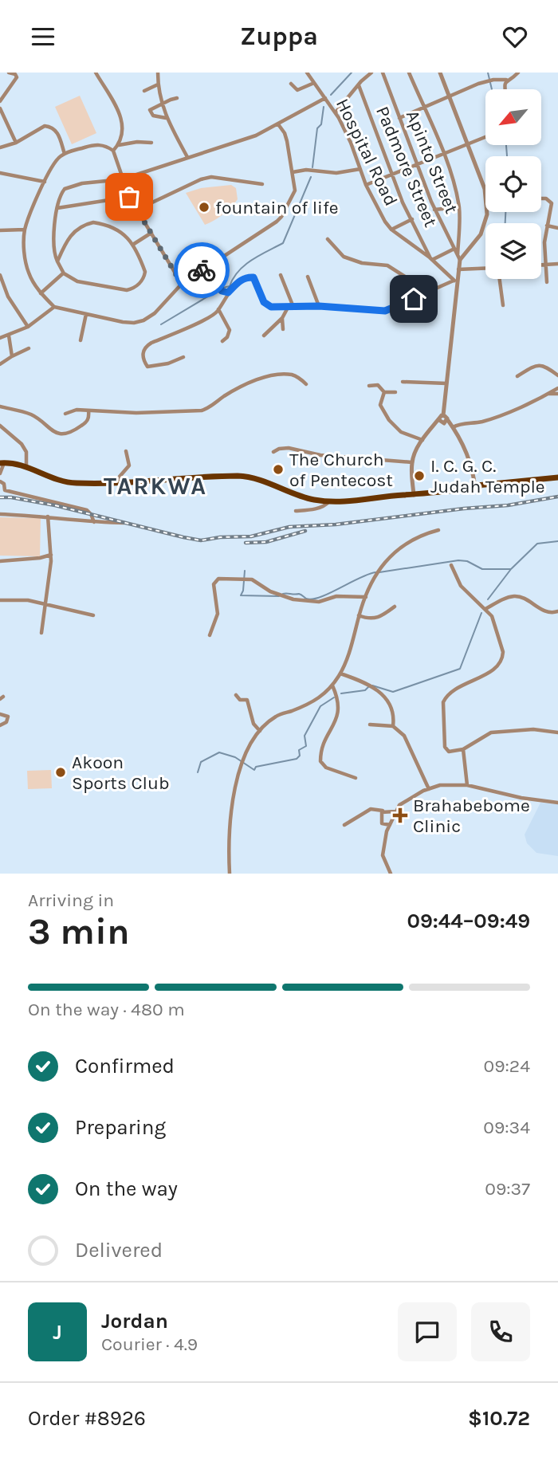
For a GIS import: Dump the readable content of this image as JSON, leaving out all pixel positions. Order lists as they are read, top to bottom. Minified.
{"streets":{"street":["Hospital Road","Apinto Street","Padmore Street"]},"crossings":[["Hospital Road","Padmore Street"]],"districts":["TARKWA"],"places":{"other":["fountain of life","The Church of Pentecost","I. C. G. C. Judah Temple","Akoon Sports Club"],"health":["Brahabebome Clinic"]},"north":"bottom left","page":{"header":"Zuppa","heading":["3 min","Arriving in","09:44–09:49"],"panel":["Jordan","Courier · 4.9","Order #8926","$10.72"],"bar":"On the way · 480 m","list":[["Confirmed","09:24"],["Preparing","09:34"],["On the way","09:37"],"Delivered"],"round":"J"}}
